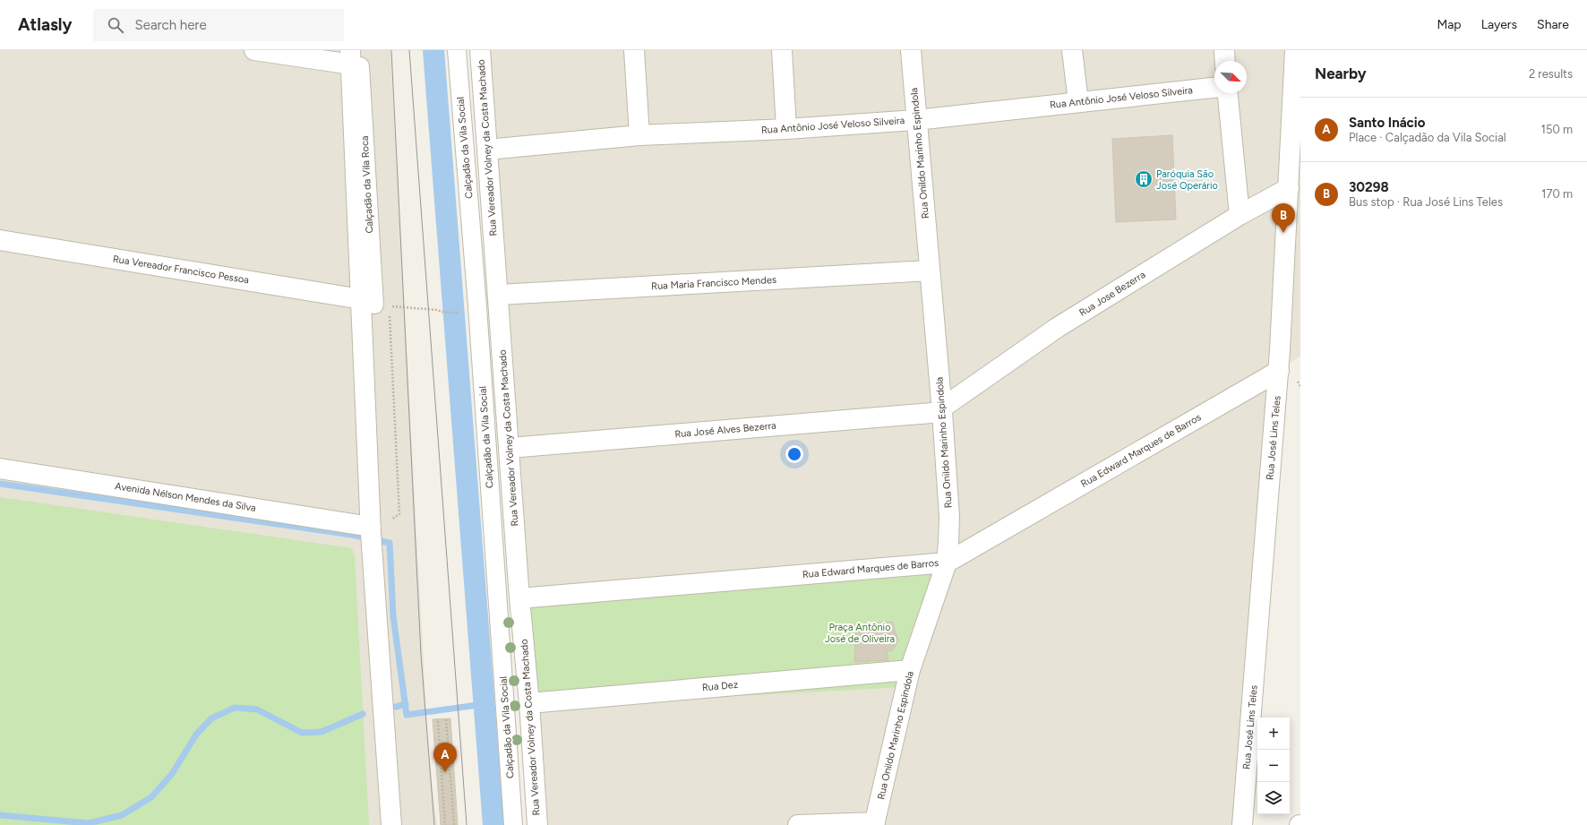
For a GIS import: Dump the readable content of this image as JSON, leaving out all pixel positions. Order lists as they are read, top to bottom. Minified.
{"streets":{"street":["Rua Antônio José Veloso Silveira","Calçadão da Vila Social","Rua Vereador Volney da Costa Machado","Rua Onildo Marinho Espindola","Rua Vereador Francisco Pessoa","Rua Maria Francisco Mendes","Rua Jose Bezerra","Rua José Alves Bezerra","Rua José Lins Teles","Rua Edward Marques de Barros","Avenida Nélson Mendes da Silva","Rua Dez"]},"crossings":[["Rua Antônio José Veloso Silveira","Rua Vereador Volney da Costa Machado"],["Rua Antônio José Veloso Silveira","Rua Onildo Marinho Espindola"],["Rua Vereador Volney da Costa Machado","Rua Maria Francisco Mendes"],["Rua Vereador Volney da Costa Machado","Rua José Alves Bezerra"],["Rua Vereador Volney da Costa Machado","Rua Edward Marques de Barros"],["Rua Vereador Volney da Costa Machado","Rua Dez"],["Rua Onildo Marinho Espindola","Rua Maria Francisco Mendes"],["Rua Onildo Marinho Espindola","Rua Jose Bezerra"],["Rua Onildo Marinho Espindola","Rua José Alves Bezerra"],["Rua Onildo Marinho Espindola","Rua Edward Marques de Barros"],["Rua Onildo Marinho Espindola","Rua Dez"],["Rua Jose Bezerra","Rua José Alves Bezerra"],["Rua Jose Bezerra","Rua José Lins Teles"],["Rua José Lins Teles","Rua Edward Marques de Barros"]],"parks":["Praça Antônio José de Oliveira"],"places":{"building":["Paróquia São José Operário"]},"north":"bottom right","page":{"header":"Atlasly","search":"Search here","nav":["Map","Layers","Share"],"heading":["Nearby","2 results"],"list":[{"mark":"A","name":"Santo Inácio","note":"Place · Calçadão da Vila Social","value":"150 m"},{"mark":"B","name":"30298","note":"Bus stop · Rua José Lins Teles","value":"170 m"}],"pins":["B","A"],"map_buttons":["+","−"]}}
